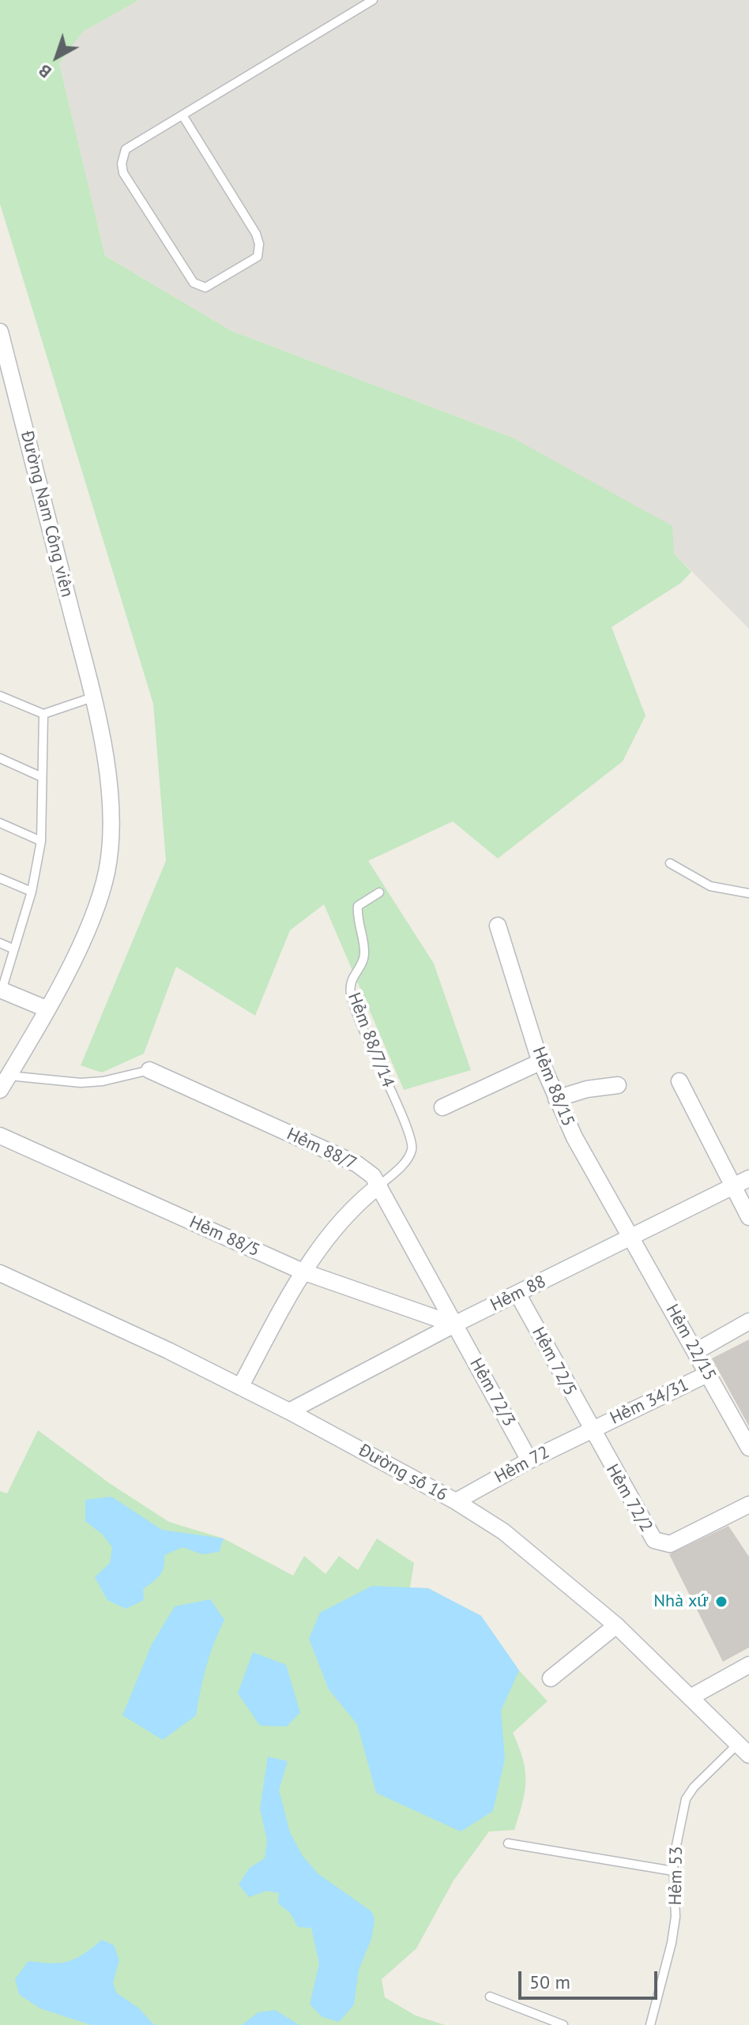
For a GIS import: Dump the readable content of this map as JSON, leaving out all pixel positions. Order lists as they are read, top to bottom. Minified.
{"streets":{"street":["Đường Nam Công viên","Hẻm 88/15","Hẻm 88/7","Hẻm 88/5","Hẻm 88","Hẻm 22/15","Hẻm 72/5","Hẻm 72/3","Hẻm 34/31","Hẻm 72","Đường số 16","Hẻm 72/2"],"lane":["Hẻm 88/7/14","Hẻm 53"]},"crossings":[["Hẻm 88/7/14","Hẻm 88/7"],["Hẻm 88/15","Hẻm 88"],["Hẻm 88/15","Hẻm 22/15"],["Hẻm 88/7","Hẻm 88/5"],["Hẻm 88/7","Hẻm 88"],["Hẻm 88/7","Hẻm 72/3"],["Hẻm 88/5","Hẻm 88"],["Hẻm 88/5","Hẻm 72/3"],["Hẻm 88","Hẻm 22/15"],["Hẻm 88","Hẻm 72/5"],["Hẻm 88","Hẻm 72/3"],["Hẻm 88","Đường số 16"],["Hẻm 22/15","Hẻm 34/31"],["Hẻm 72/5","Hẻm 34/31"],["Hẻm 72/5","Hẻm 72"],["Hẻm 72/5","Hẻm 72/2"],["Hẻm 72/3","Hẻm 72"],["Hẻm 34/31","Hẻm 72"],["Hẻm 34/31","Hẻm 72/2"],["Hẻm 72","Đường số 16"],["Hẻm 72","Hẻm 72/2"],["Đường số 16","Hẻm 53"]],"places":["Nhà xứ"],"scale_bar":"50 m","north":"bottom left"}
